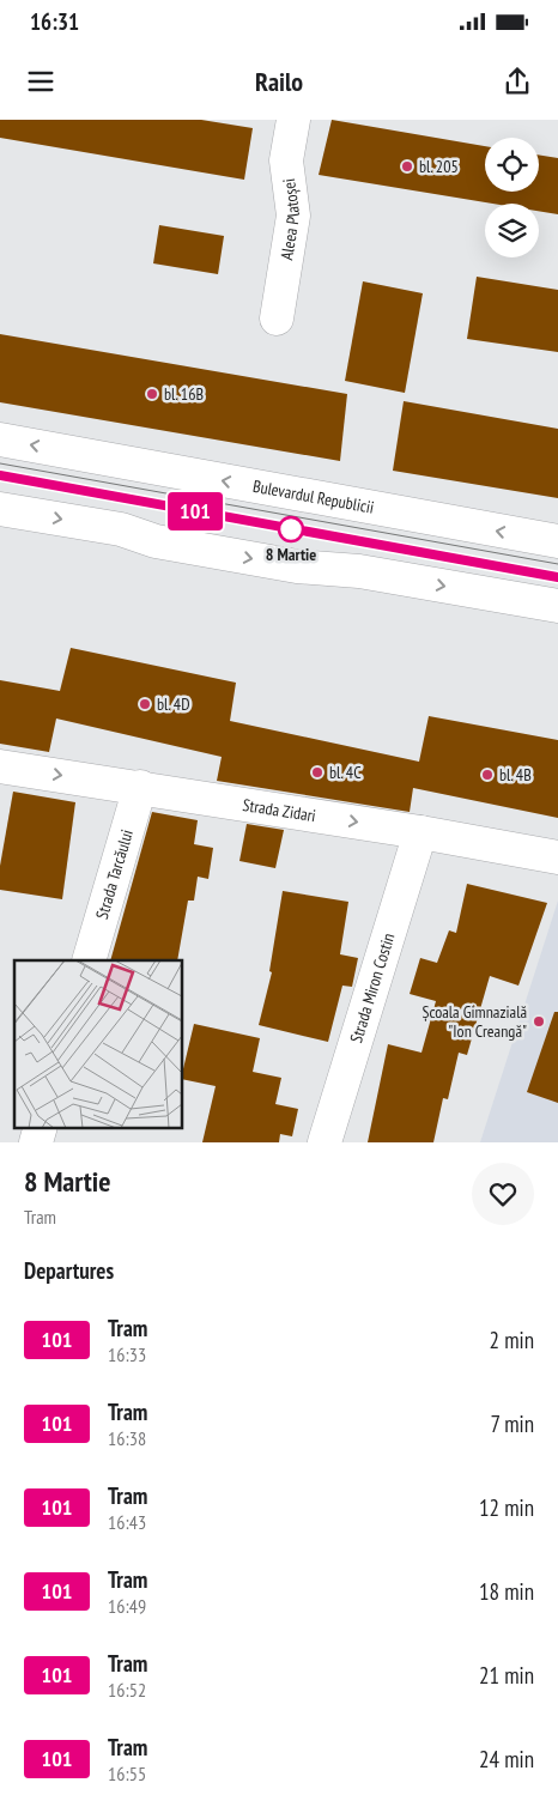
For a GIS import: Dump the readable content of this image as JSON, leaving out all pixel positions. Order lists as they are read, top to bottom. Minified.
{"streets":{"street":["Aleea Platoșei","Bulevardul Republicii","Strada Zidari","Strada Tarcăului","Strada Miron Costin"]},"crossings":[["Strada Zidari","Strada Tarcăului"],["Strada Zidari","Strada Miron Costin"]],"places":["bl. 205","bl. 16B","8 Martie","bl. 4D","bl. 4C","bl. 4B","Școala Gimnazială \"Ion Creangă\""],"lines":["tram line 101"],"page":{"status":"16:31","header":"Railo","on_map":"101","heading":[["8 Martie","Tram"],"Departures"],"list":[{"mark":"101","name":"Tram","note":"16:33","value":"2 min"},{"mark":"101","name":"Tram","note":"16:38","value":"7 min"},{"mark":"101","name":"Tram","note":"16:43","value":"12 min"},{"mark":"101","name":"Tram","note":"16:49","value":"18 min"},{"mark":"101","name":"Tram","note":"16:52","value":"21 min"},{"mark":"101","name":"Tram","note":"16:55","value":"24 min"}]}}
